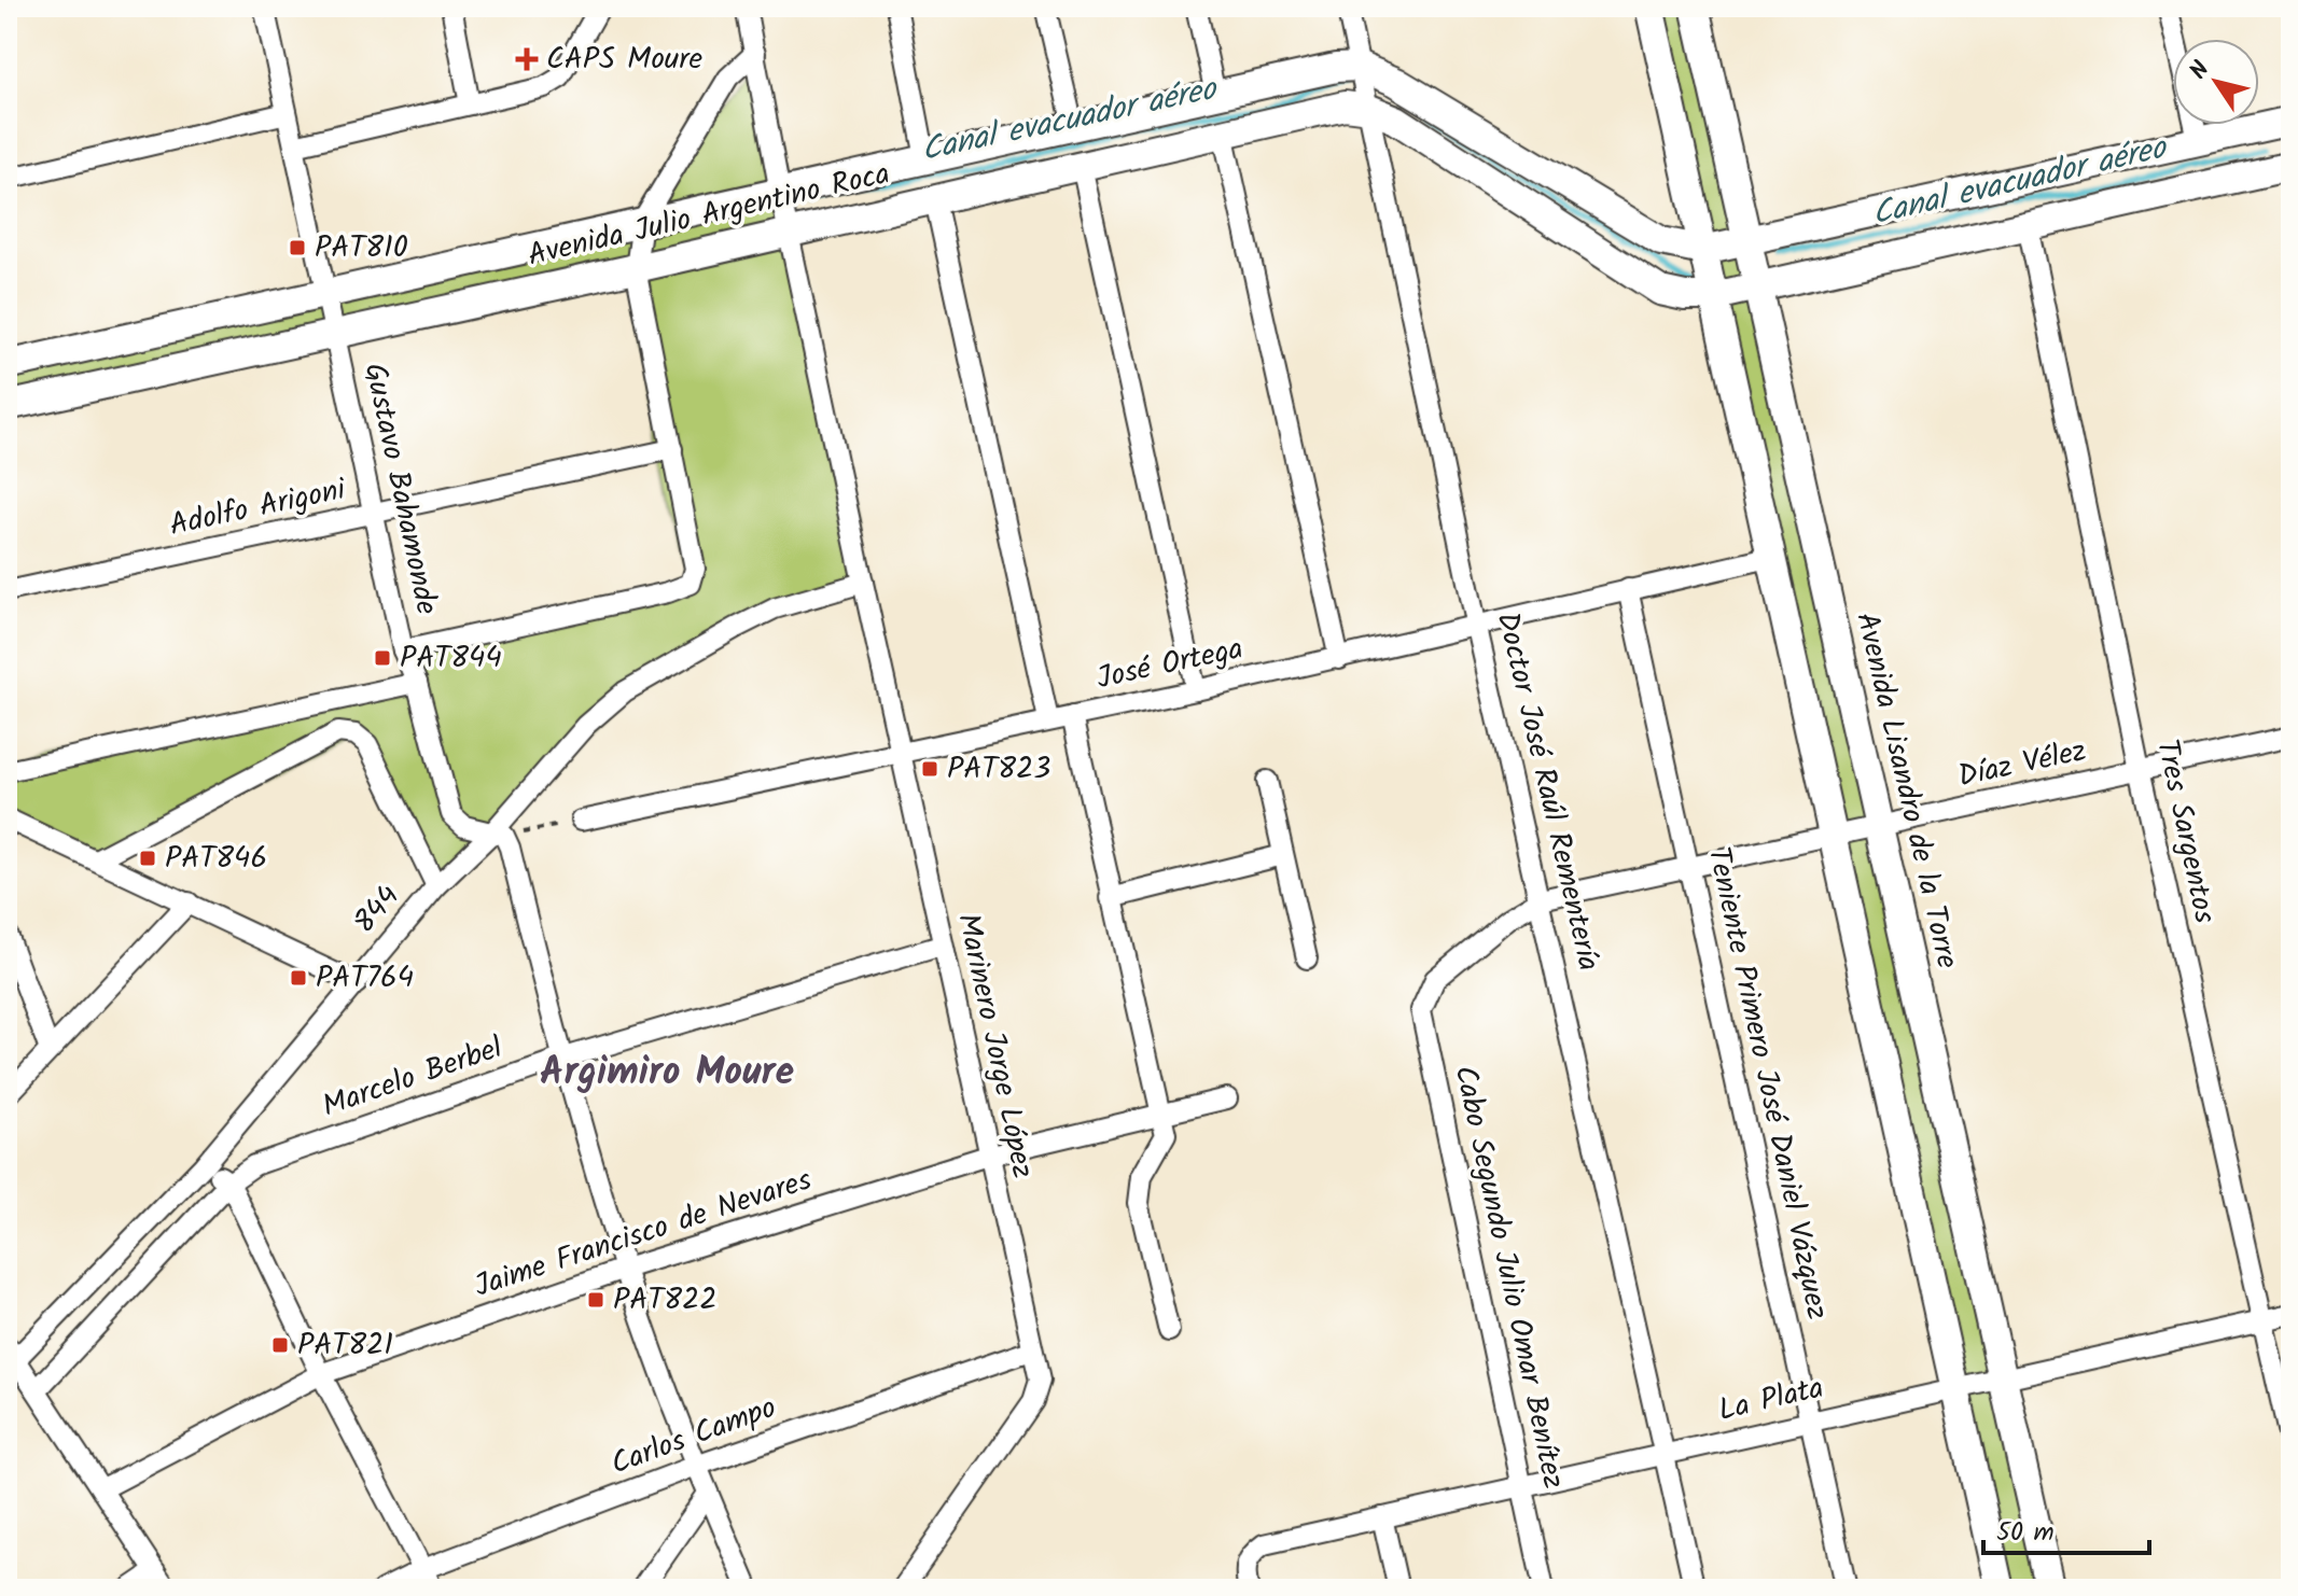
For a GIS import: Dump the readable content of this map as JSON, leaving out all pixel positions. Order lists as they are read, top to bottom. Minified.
{"streets":{"main road":["Avenida Julio Argentino Roca","Avenida Lisandro de la Torre"],"street":["Gustavo Bahamonde","Adolfo Arigoni","José Ortega","Díaz Vélez","Doctor José Raúl Rementería","Tres Sargentos","844","Marinero Jorge López","Marcelo Berbel","Teniente Primero José Daniel Vázquez","Jaime Francisco de Nevares","Cabo Segundo Julio Omar Benítez","La Plata","Carlos Campo"]},"crossings":[["Avenida Julio Argentino Roca","Gustavo Bahamonde"],["Avenida Julio Argentino Roca","Avenida Lisandro de la Torre"],["Avenida Julio Argentino Roca","Doctor José Raúl Rementería"],["Avenida Julio Argentino Roca","Tres Sargentos"],["Avenida Julio Argentino Roca","Marinero Jorge López"],["Gustavo Bahamonde","Adolfo Arigoni"],["Gustavo Bahamonde","844"],["José Ortega","Doctor José Raúl Rementería"],["José Ortega","Marinero Jorge López"],["José Ortega","Teniente Primero José Daniel Vázquez"],["Díaz Vélez","Avenida Lisandro de la Torre"],["Díaz Vélez","Doctor José Raúl Rementería"],["Díaz Vélez","Tres Sargentos"],["Díaz Vélez","Teniente Primero José Daniel Vázquez"],["Díaz Vélez","Cabo Segundo Julio Omar Benítez"],["Avenida Lisandro de la Torre","La Plata"],["Doctor José Raúl Rementería","La Plata"],["Tres Sargentos","La Plata"],["844","Marinero Jorge López"],["Marinero Jorge López","Marcelo Berbel"],["Marinero Jorge López","Jaime Francisco de Nevares"],["Marinero Jorge López","Carlos Campo"],["Teniente Primero José Daniel Vázquez","La Plata"],["Cabo Segundo Julio Omar Benítez","La Plata"]],"districts":["Argimiro Moure"],"water":["Canal evacuador aéreo"],"places":{"health":["CAPS Moure"],"transit":["PAT810","PAT844","PAT823","PAT846","PAT764","PAT822","PAT821"]},"scale_bar":"50 m","north":"top left"}
